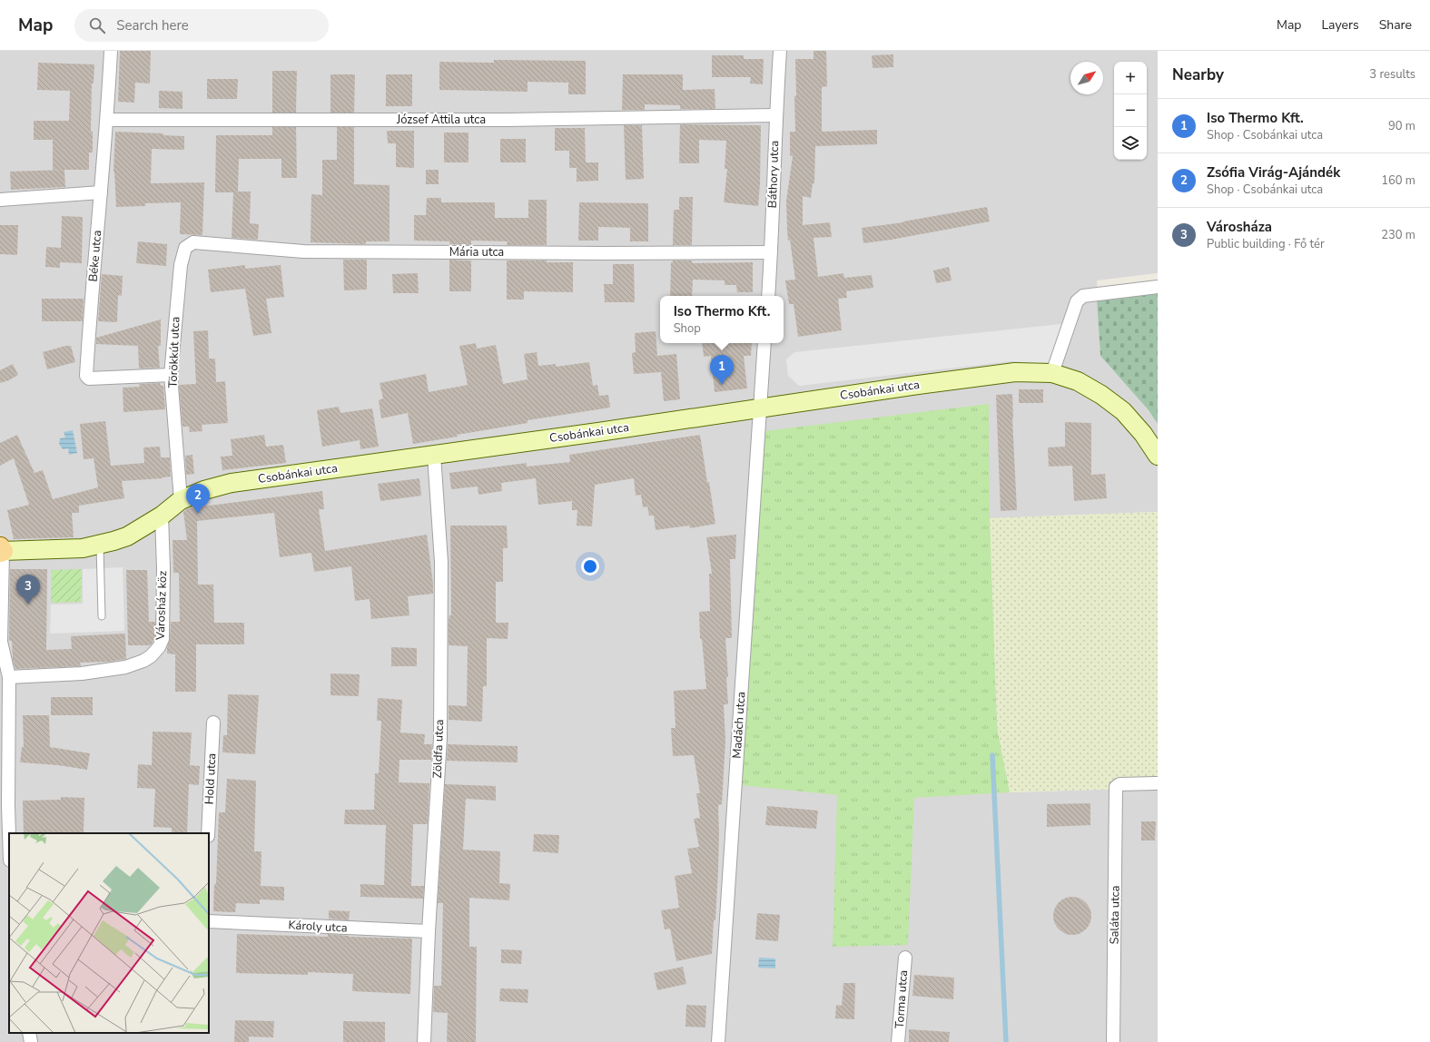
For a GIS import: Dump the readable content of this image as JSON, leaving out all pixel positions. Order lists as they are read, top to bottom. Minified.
{"streets":{"main road":["Csobánkai utca"],"street":["József Attila utca","Báthory utca","Mária utca","Béke utca","Törökkút utca","Városház köz","Madách utca","Zöldfa utca","Hold utca","Saláta utca","Károly utca","Torma utca"]},"crossings":[["József Attila utca","Báthory utca"],["József Attila utca","Béke utca"],["Báthory utca","Mária utca"],["Mária utca","Törökkút utca"],["Béke utca","Törökkút utca"],["Törökkút utca","Csobánkai utca"],["Csobánkai utca","Városház köz"],["Csobánkai utca","Madách utca"],["Csobánkai utca","Zöldfa utca"],["Zöldfa utca","Károly utca"]],"north":"top right","page":{"header":"Map","search":"Search here","nav":["Map","Layers","Share"],"heading":["Nearby","3 results"],"map_buttons":["+","−"],"list":[{"mark":"1","name":"Iso Thermo Kft.","note":"Shop · Csobánkai utca","value":"90 m"},{"mark":"2","name":"Zsófia Virág-Ajándék","note":"Shop · Csobánkai utca","value":"160 m"},{"mark":"3","name":"Városháza","note":"Public building · Fő tér","value":"230 m"}],"popup":["Iso Thermo Kft.","Shop"],"pins":["1","2","3"]}}
